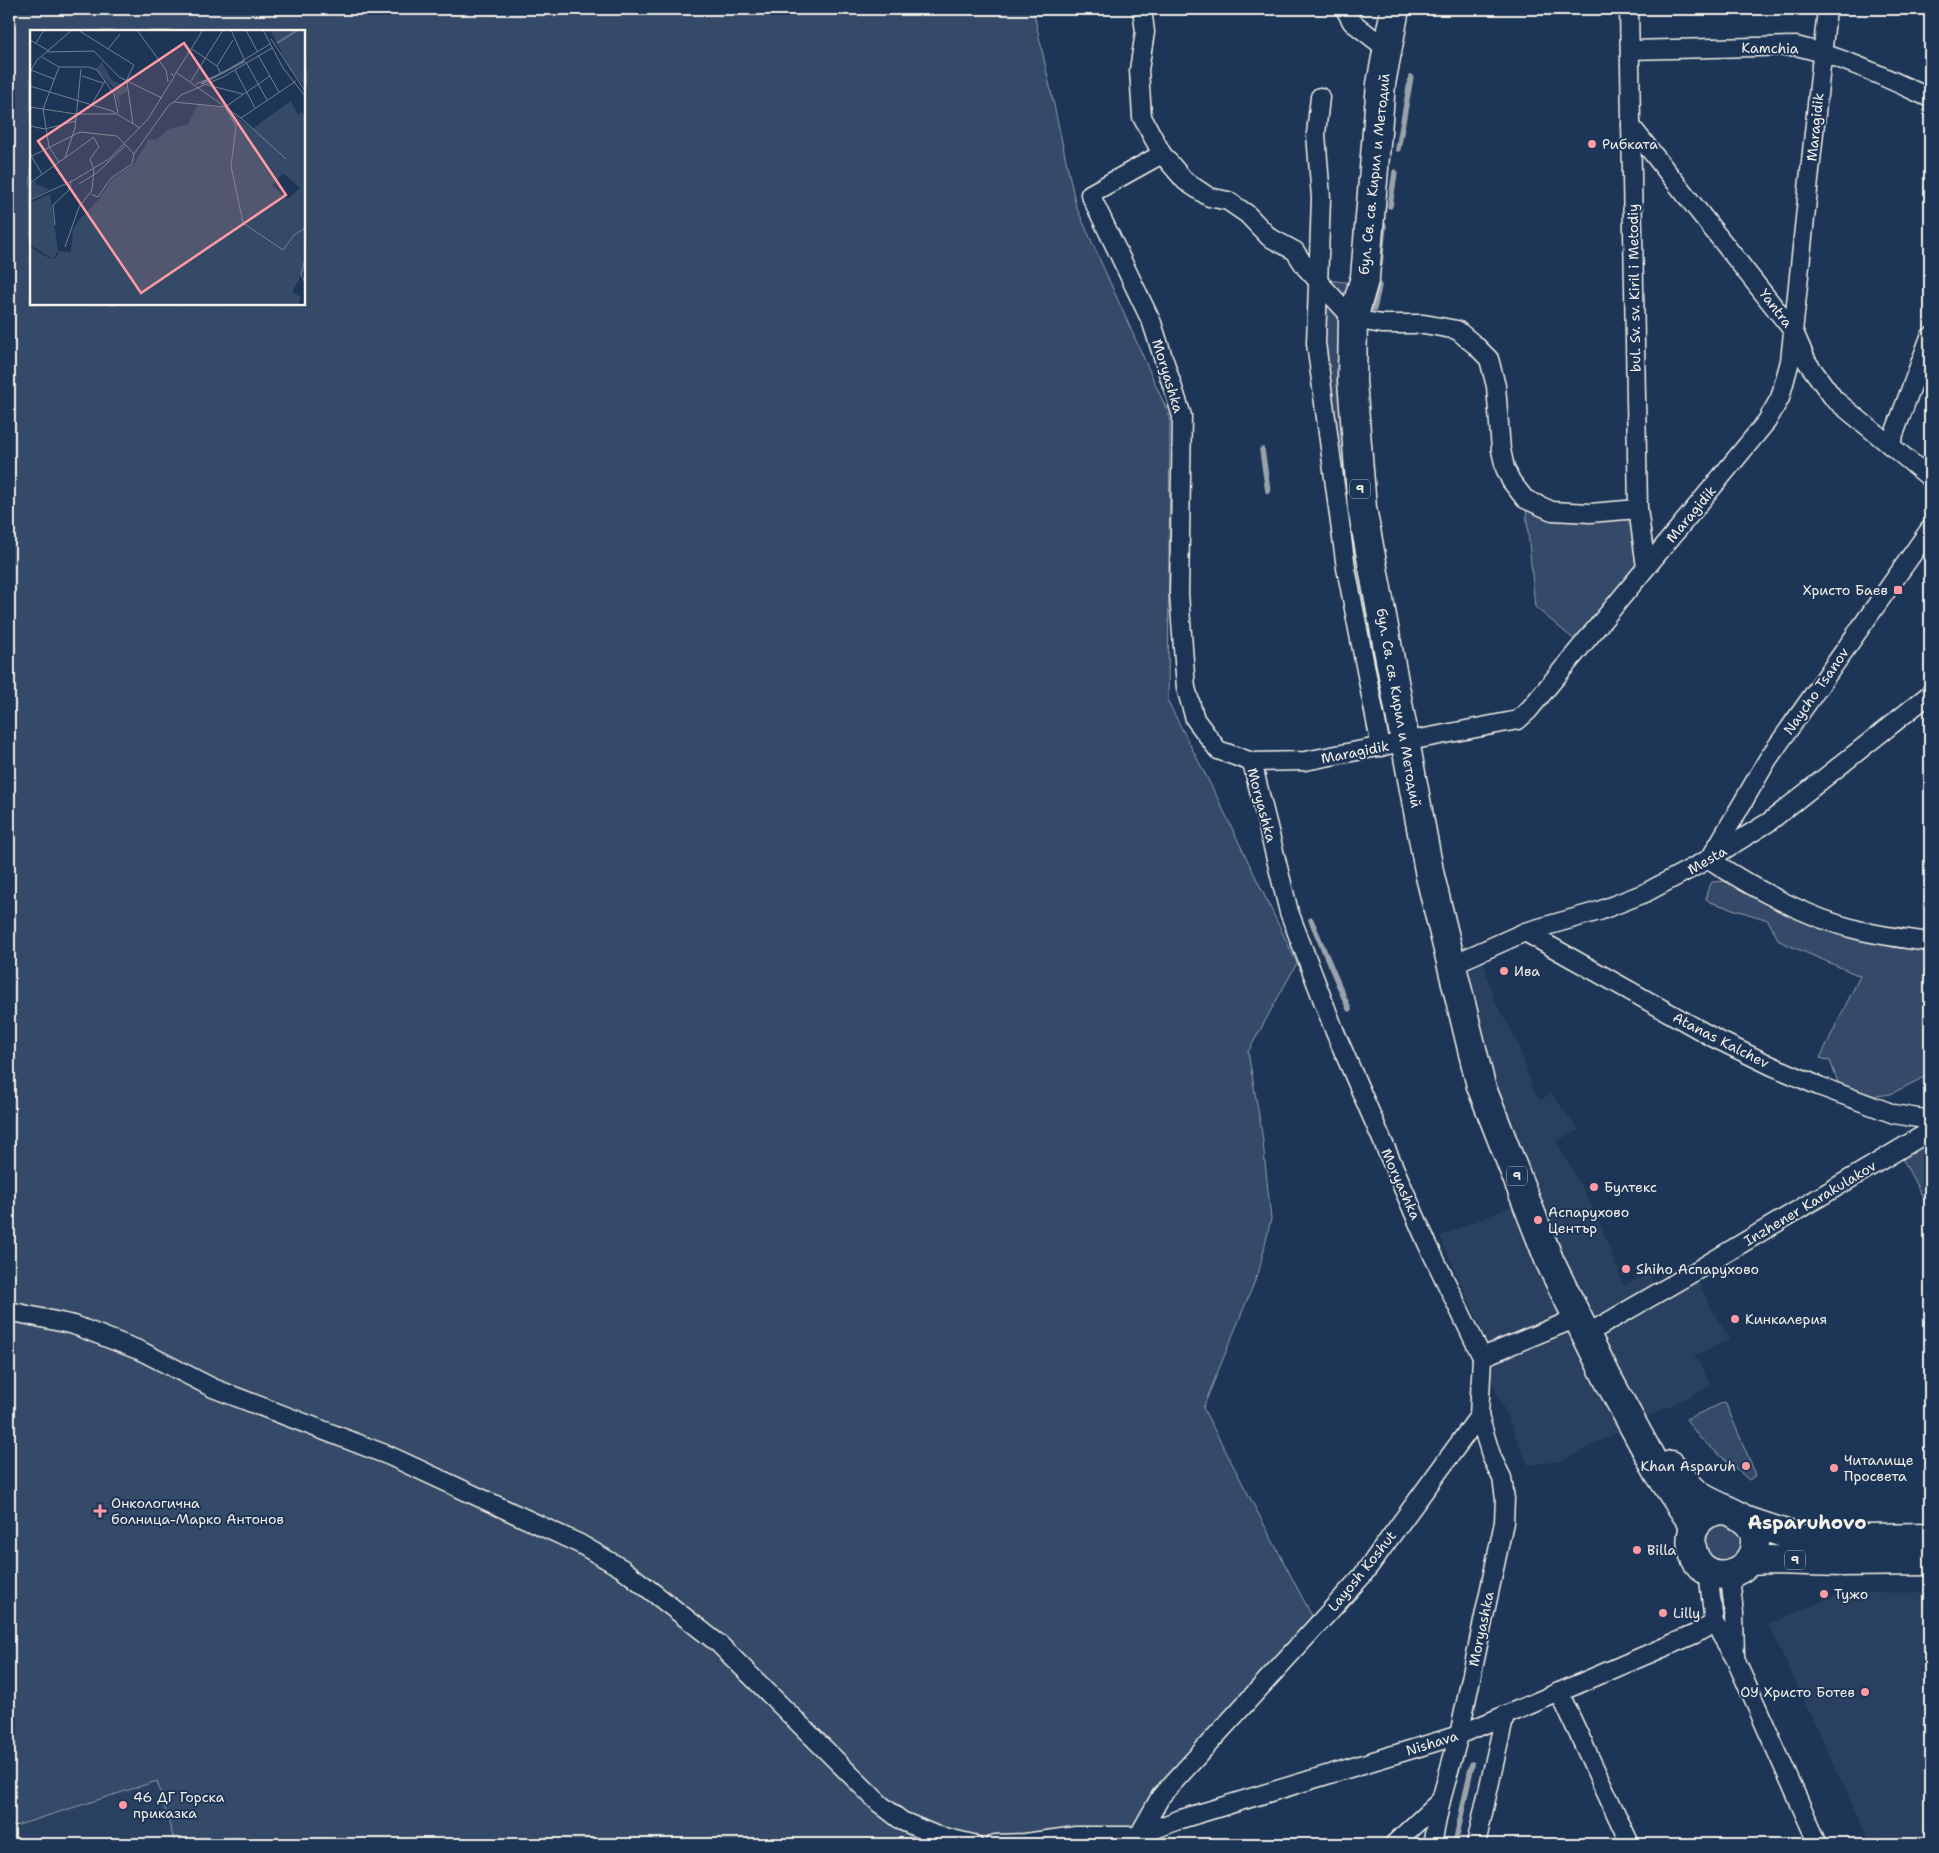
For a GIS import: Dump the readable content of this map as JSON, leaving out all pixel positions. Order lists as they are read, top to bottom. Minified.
{"streets":{"main road":["бул. Св. св. Кирил и Методий","9"],"street":["Kamchia","Maragidik","bul. Sv. sv. Kiril i Metodiy","Yantra","Moryashka","Naycho Tsanov","Mesta","Atanas Kalchev","Inzhener Karakulakov","Layosh Koshut","Nishava"]},"crossings":[["Kamchia","Maragidik"],["Kamchia","bul. Sv. sv. Kiril i Metodiy"],["Maragidik","бул. Св. св. Кирил и Методий"],["Maragidik","bul. Sv. sv. Kiril i Metodiy"],["Maragidik","Yantra"],["Maragidik","Moryashka"],["бул. Св. св. Кирил и Методий","9"],["бул. Св. св. Кирил и Методий","Mesta"],["бул. Св. св. Кирил и Методий","Inzhener Karakulakov"],["bul. Sv. sv. Kiril i Metodiy","Yantra"],["Moryashka","Layosh Koshut"],["Moryashka","Nishava"],["Naycho Tsanov","Mesta"],["Mesta","Atanas Kalchev"],["Layosh Koshut","Nishava"]],"districts":["Asparuhovo"],"places":{"other":["Рибката","Ива","Бултекс","Аспарухово Център","Shiho Аспарухово","Кинкалерия","Khan Asparuh","Читалище Просвета","Billa","Тужо","Lilly","ОУ Христо Ботев","46 ДГ Горска приказка"],"transit":["Христо Баев"],"health":["Онкологична болница-Марко Антонов"]}}
